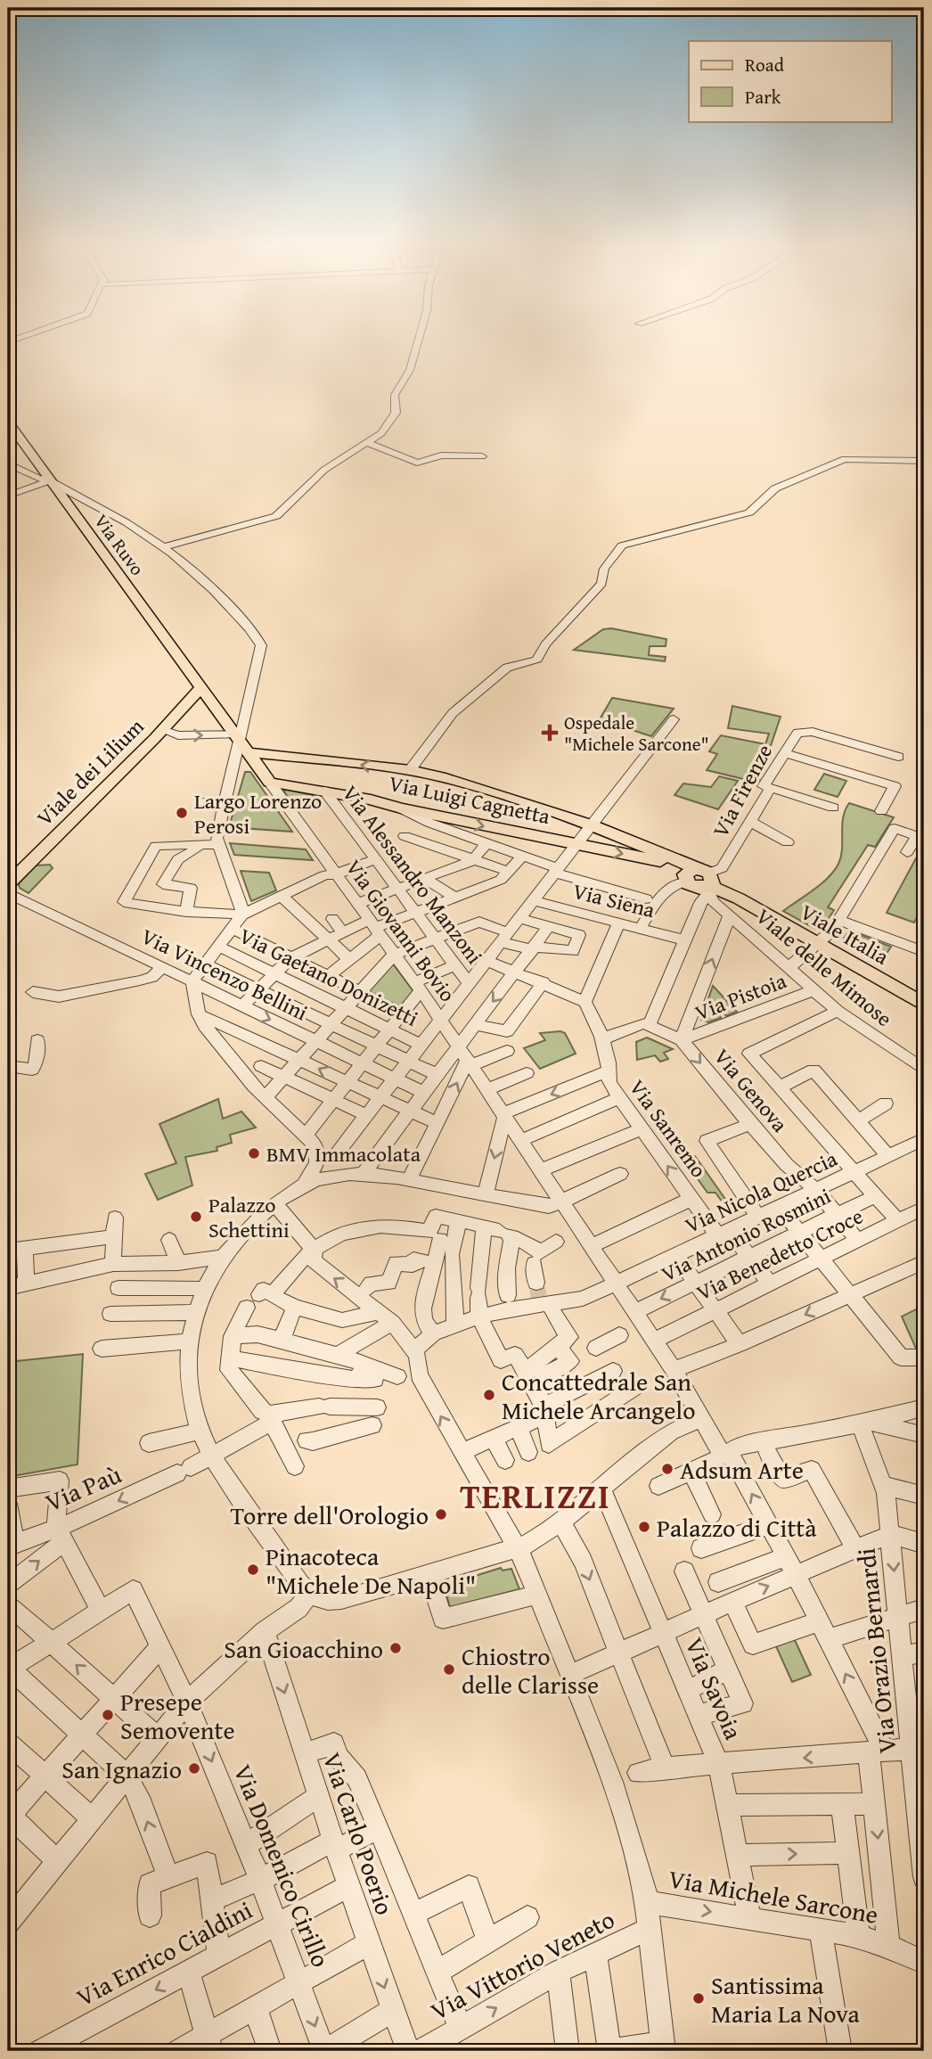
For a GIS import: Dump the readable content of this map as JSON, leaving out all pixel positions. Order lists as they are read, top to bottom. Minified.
{"streets":{"main road":["Via Ruvo","Viale dei Lilium","Via Luigi Cagnetta","Via Giovanni Bovio","Viale Italia","Viale delle Mimose"],"street":["Via Firenze","Via Alessandro Manzoni","Via Siena","Via Vincenzo Bellini","Via Gaetano Donizetti","Via Pistoia","Via Genova","Via Sanremo","Via Nicola Quercia","Via Antonio Rosmini","Via Benedetto Croce","Via Paù","Via Orazio Bernardi","Via Savoia","Via Carlo Poerio","Via Domenico Cirillo","Via Michele Sarcone","Via Enrico Cialdini","Via Vittorio Veneto"]},"crossings":[["Via Ruvo","Viale dei Lilium"],["Via Ruvo","Via Giovanni Bovio"],["Viale dei Lilium","Via Giovanni Bovio"],["Via Firenze","Via Siena"],["Via Firenze","Viale Italia"],["Via Firenze","Viale delle Mimose"],["Via Firenze","Via Genova"],["Via Luigi Cagnetta","Via Alessandro Manzoni"],["Via Luigi Cagnetta","Via Giovanni Bovio"],["Via Luigi Cagnetta","Viale delle Mimose"],["Via Giovanni Bovio","Viale delle Mimose"],["Via Giovanni Bovio","Via Nicola Quercia"],["Via Giovanni Bovio","Via Antonio Rosmini"],["Via Giovanni Bovio","Via Benedetto Croce"],["Viale Italia","Viale delle Mimose"],["Viale delle Mimose","Via Pistoia"],["Via Pistoia","Via Genova"],["Via Genova","Via Nicola Quercia"],["Via Genova","Via Antonio Rosmini"],["Via Genova","Via Benedetto Croce"],["Via Sanremo","Via Nicola Quercia"],["Via Sanremo","Via Antonio Rosmini"],["Via Sanremo","Via Benedetto Croce"],["Via Savoia","Via Michele Sarcone"],["Via Carlo Poerio","Via Enrico Cialdini"],["Via Domenico Cirillo","Via Enrico Cialdini"]],"one_way":["Via Luigi Cagnetta","Via Genova","Via Enrico Cialdini"],"districts":["TERLIZZI"],"places":{"health":["Ospedale \"Michele Sarcone\""],"other":["Largo Lorenzo Perosi","BMV Immacolata","Palazzo Schettini","Concattedrale San Michele Arcangelo","Adsum Arte","Torre dell'Orologio","Palazzo di Città","Pinacoteca \"Michele De Napoli\"","San Gioacchino","Chiostro delle Clarisse","Presepe Semovente","San Ignazio","Santissima Maria La Nova"]},"legend":["Road","Park"]}
